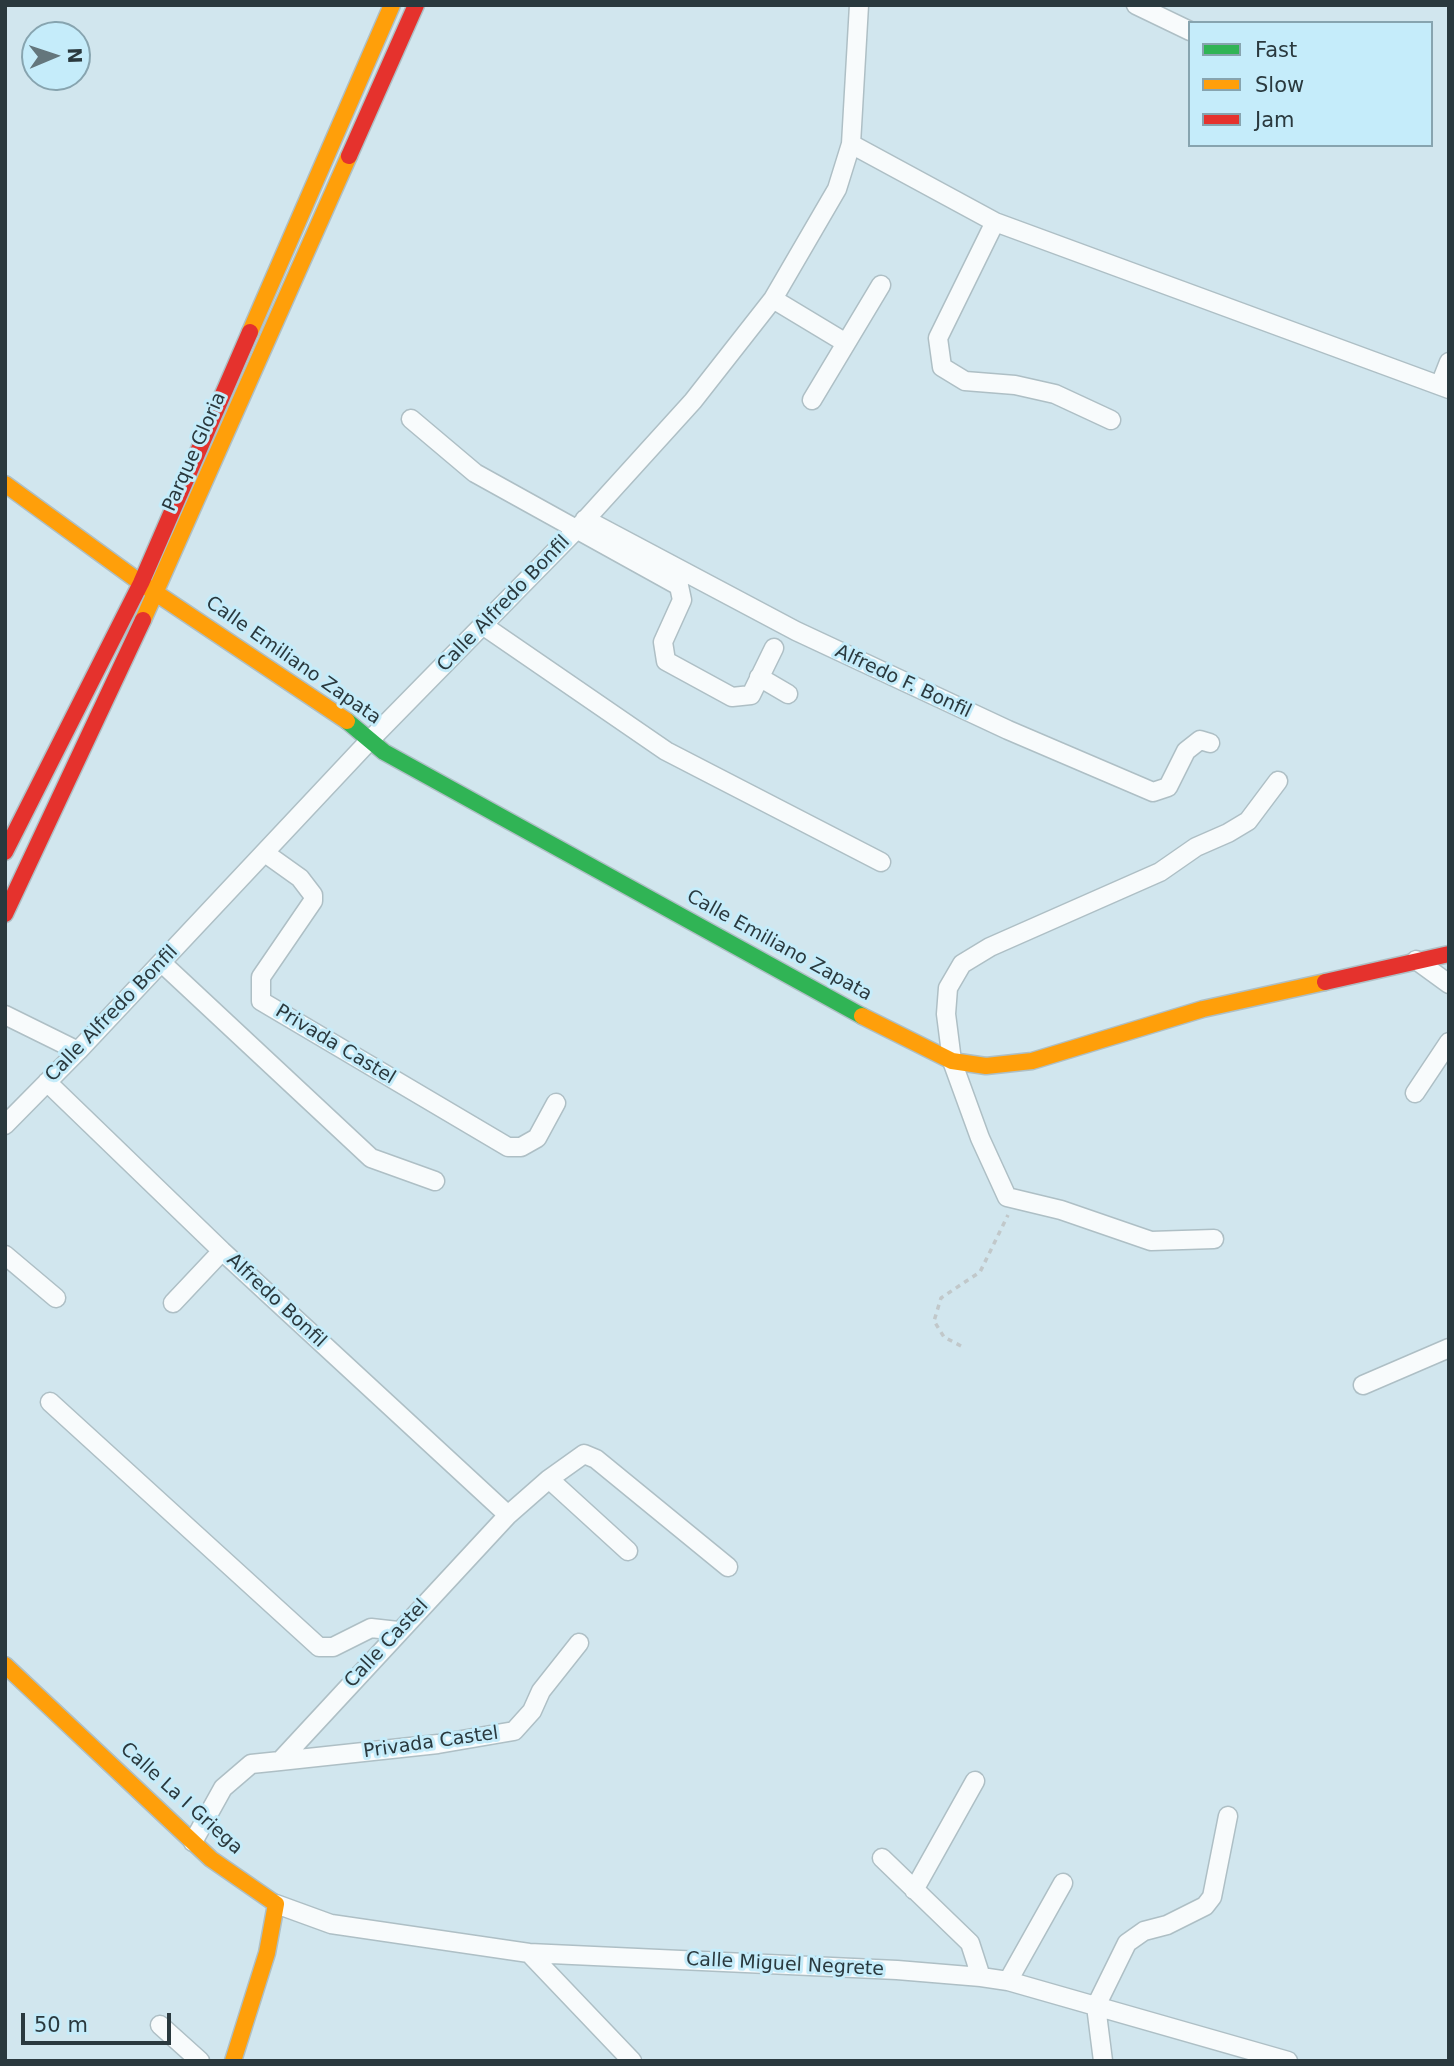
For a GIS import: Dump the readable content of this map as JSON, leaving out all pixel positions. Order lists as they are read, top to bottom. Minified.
{"streets":{"street":["Parque Gloria","Calle Alfredo Bonfil","Calle Emiliano Zapata","Alfredo F. Bonfil","Privada Castel","Alfredo Bonfil","Calle Castel","Calle La I Griega","Calle Miguel Negrete"]},"crossings":[["Parque Gloria","Calle Emiliano Zapata"],["Calle Alfredo Bonfil","Calle Emiliano Zapata"],["Calle Alfredo Bonfil","Alfredo F. Bonfil"],["Calle Alfredo Bonfil","Privada Castel"],["Calle Alfredo Bonfil","Alfredo Bonfil"],["Privada Castel","Calle Castel"],["Alfredo Bonfil","Calle Castel"],["Calle La I Griega","Calle Miguel Negrete"]],"legend":["Fast","Slow","Jam"],"scale_bar":"50 m","north":"right"}
